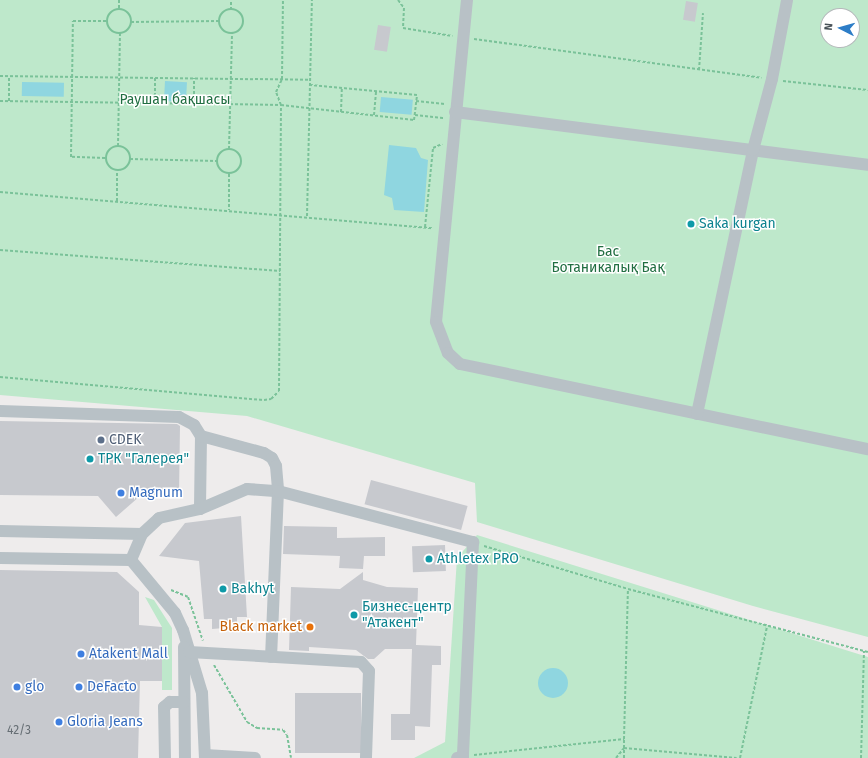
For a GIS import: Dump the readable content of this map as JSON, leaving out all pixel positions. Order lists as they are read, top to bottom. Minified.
{"parks":["Раушан бақшасы","Бас Ботаникалық Бақ"],"places":["Saka kurgan","CDEK","ТРК \"Галерея\"","Magnum","Athletex PRO","Bakhyt","Бизнес-центр \"Атакент\"","Black market","Atakent Mall","glo","DeFacto","Gloria Jeans"],"house_numbers":["42/3"],"north":"left"}
